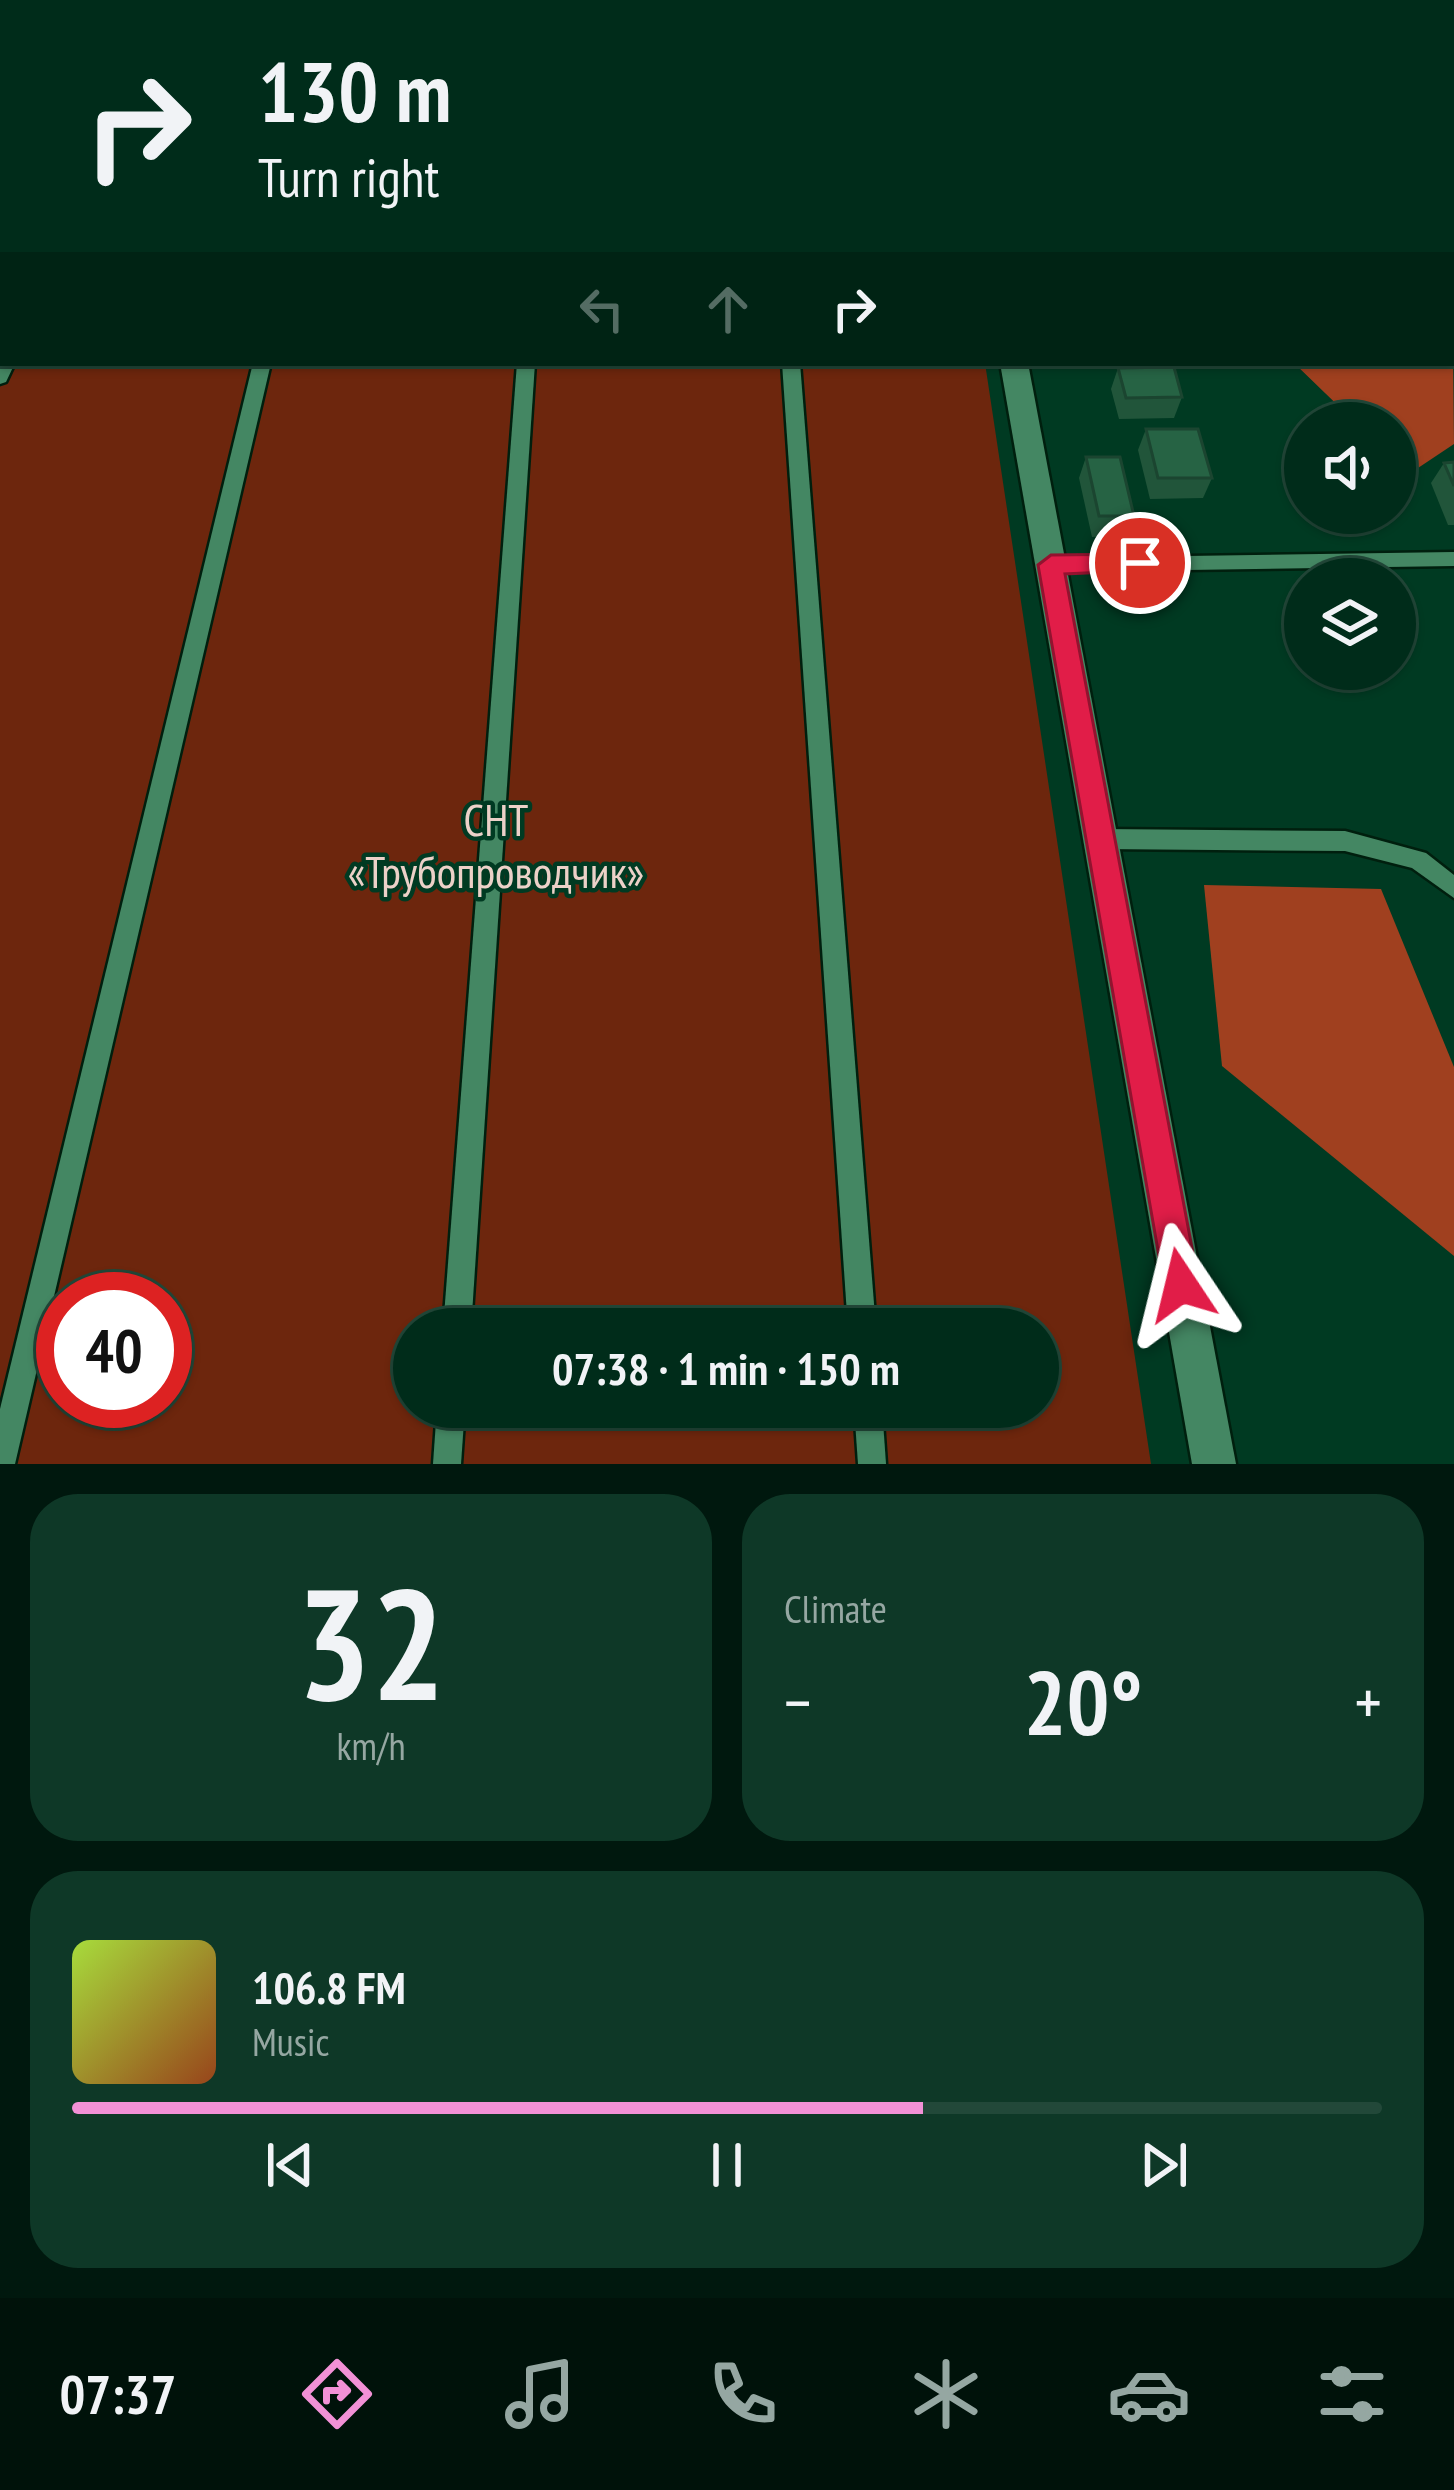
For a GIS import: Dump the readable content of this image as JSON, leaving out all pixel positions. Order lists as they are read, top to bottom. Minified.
{"parks":["СНТ «Трубопроводчик»"],"page":{"turn":["130 m","Turn right"],"limit":"40","trip":"07:38 · 1 min · 150 m","tile":[["32","km/h"],"Climate"],"heat":["−","20°","+"],"song":["106.8 FM","Music"],"tabs":"07:37"}}
